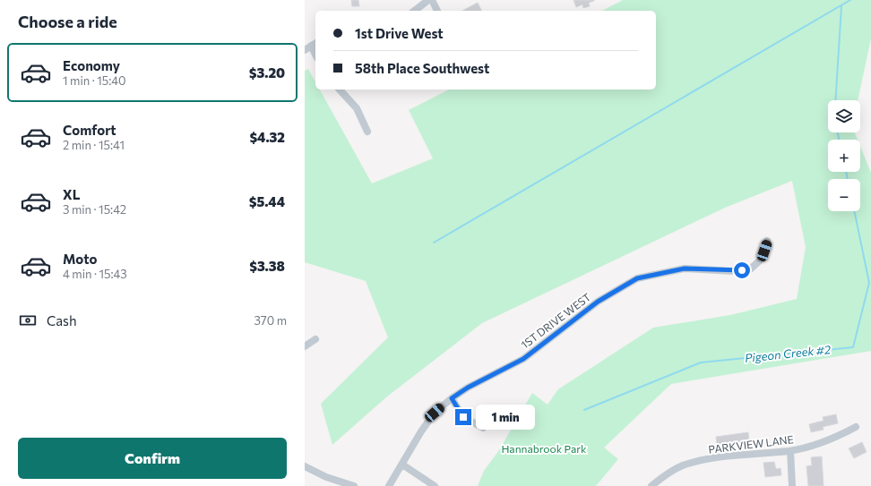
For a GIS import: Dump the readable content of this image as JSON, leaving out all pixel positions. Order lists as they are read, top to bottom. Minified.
{"streets":{"street":["1ST DRIVE WEST","PARKVIEW LANE"]},"water":["Pigeon Creek #2"],"parks":["Hannabrook Park"],"page":{"heading":"Choose a ride","banner":["1st Drive West","58th Place Southwest"],"list":[{"name":"Economy","note":"1 min · 15:40","value":"$3.20"},{"name":"Comfort","note":"2 min · 15:41","value":"$4.32"},{"name":"XL","note":"3 min · 15:42","value":"$5.44"},{"name":"Moto","note":"4 min · 15:43","value":"$3.38"}],"map_buttons":["+","−"],"pay":["Cash","370 m"],"bubble":"1 min","buttons":"Confirm"}}
